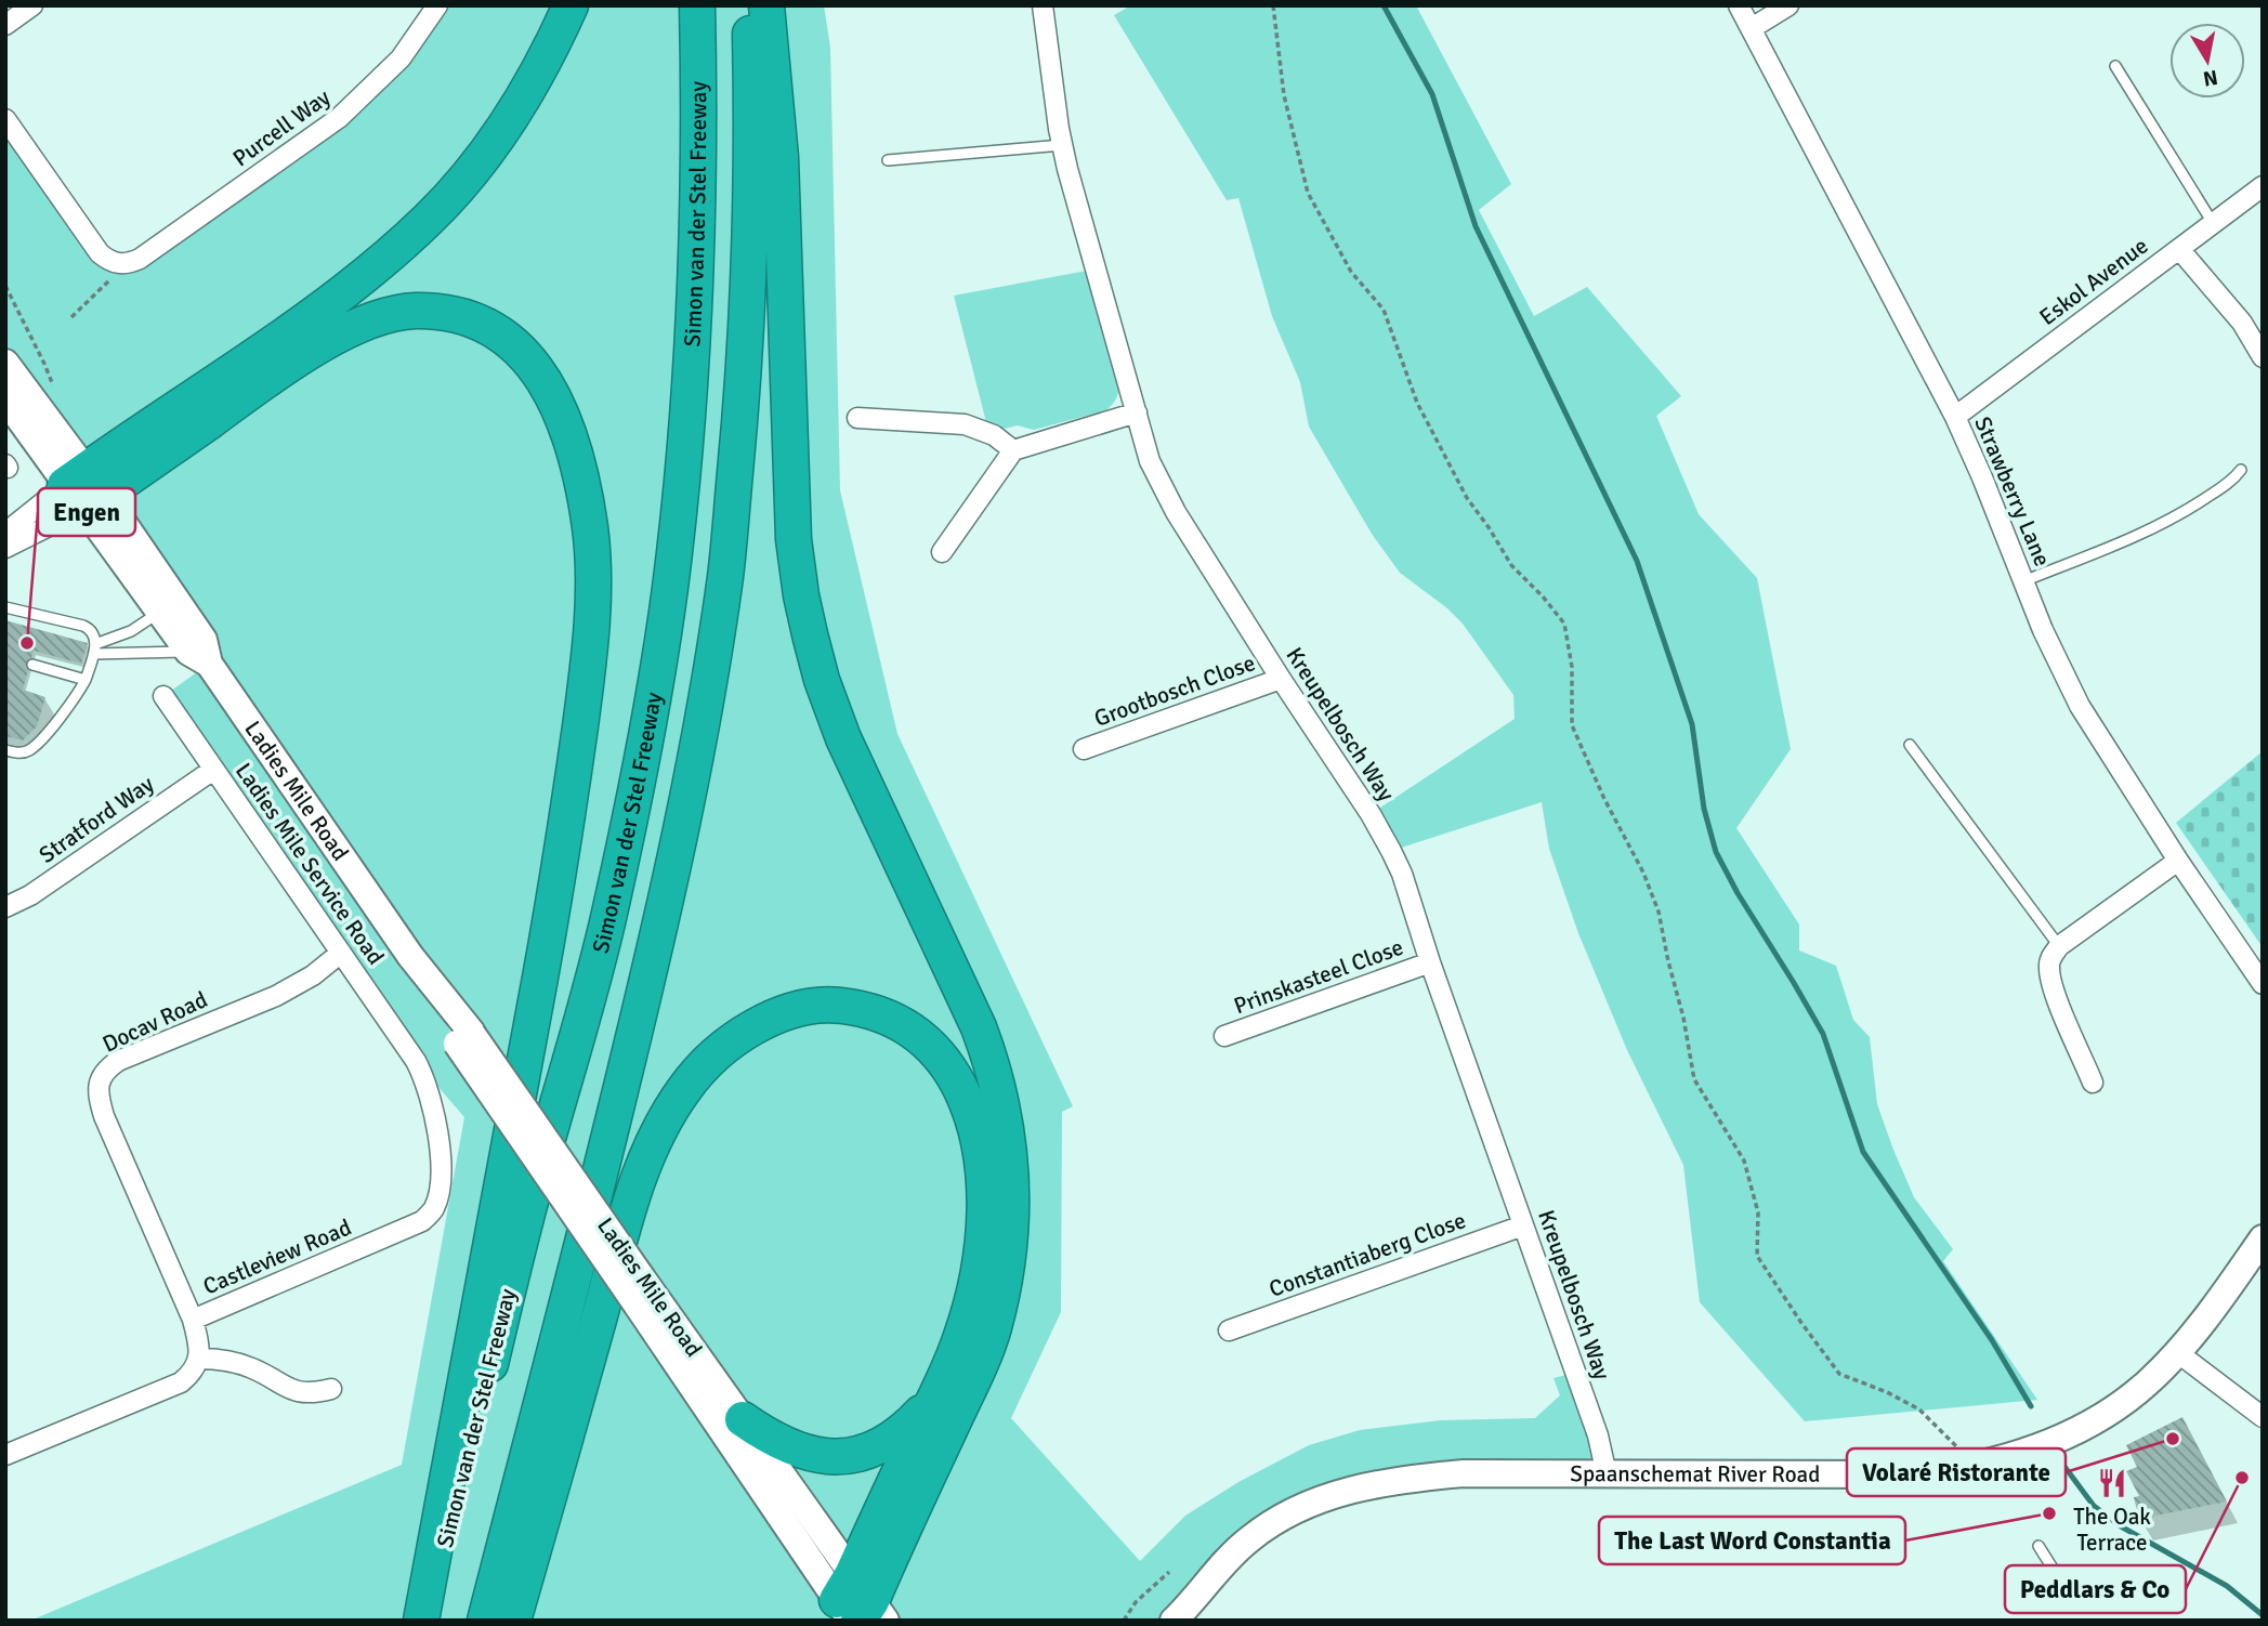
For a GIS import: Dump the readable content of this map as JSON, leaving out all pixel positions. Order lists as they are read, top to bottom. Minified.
{"streets":{"highway":["Simon van der Stel Freeway"],"main road":["Ladies Mile Road","Spaanschemat River Road"],"street":["Purcell Way","Eskol Avenue","Strawberry Lane","Grootbosch Close","Kreupelbosch Way","Stratford Way","Ladies Mile Service Road","Prinskasteel Close","Docav Road","Constantiaberg Close","Castleview Road"]},"crossings":[["Eskol Avenue","Strawberry Lane"],["Grootbosch Close","Kreupelbosch Way"],["Kreupelbosch Way","Prinskasteel Close"],["Kreupelbosch Way","Constantiaberg Close"],["Kreupelbosch Way","Spaanschemat River Road"],["Stratford Way","Ladies Mile Service Road"],["Ladies Mile Service Road","Docav Road"],["Ladies Mile Service Road","Castleview Road"],["Docav Road","Castleview Road"]],"places":{"other":["Engen","Volaré Ristorante","Peddlars & Co","The Last Word Constantia"],"restaurant":["The Oak Terrace"]},"north":"bottom"}
